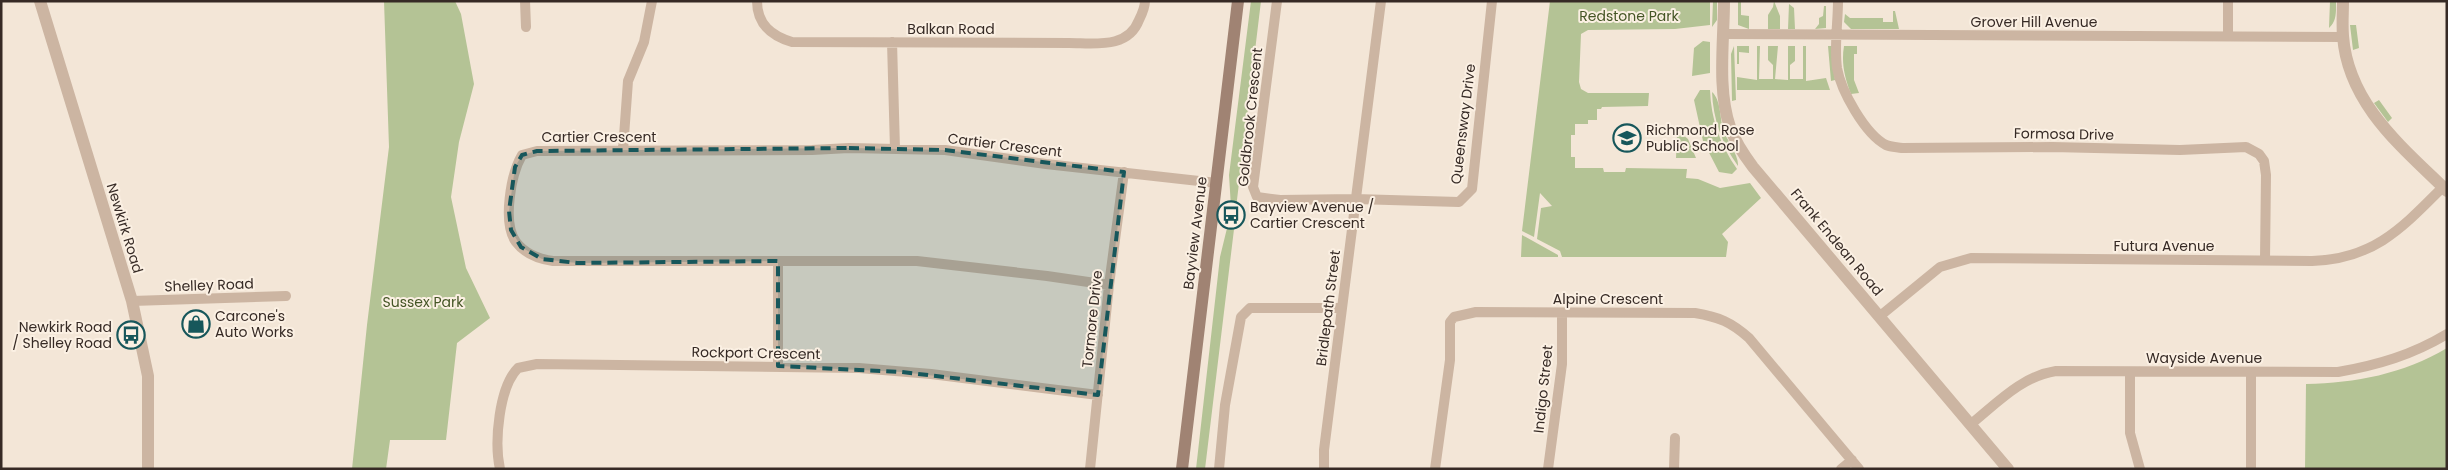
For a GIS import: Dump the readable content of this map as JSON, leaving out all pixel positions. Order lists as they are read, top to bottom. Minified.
{"streets":{"main road":["Bayview Avenue"],"street":["Grover Hill Avenue","Balkan Road","Goldbrook Crescent","Queensway Drive","Formosa Drive","Cartier Crescent","Newkirk Road","Frank Endean Road","Futura Avenue","Shelley Road","Alpine Crescent","Bridlepath Street","Tormore Drive","Rockport Crescent","Wayside Avenue","Indigo Street"]},"crossings":[["Grover Hill Avenue","Formosa Drive"],["Grover Hill Avenue","Frank Endean Road"],["Goldbrook Crescent","Queensway Drive"],["Goldbrook Crescent","Bridlepath Street"],["Queensway Drive","Bridlepath Street"],["Formosa Drive","Futura Avenue"],["Cartier Crescent","Bayview Avenue"],["Cartier Crescent","Tormore Drive"],["Newkirk Road","Shelley Road"],["Frank Endean Road","Futura Avenue"],["Frank Endean Road","Wayside Avenue"],["Alpine Crescent","Indigo Street"],["Tormore Drive","Rockport Crescent"]],"parks":["Redstone Park","Sussex Park"],"places":{"school or university":["Richmond Rose Public School"],"bus stop":["Bayview Avenue / Cartier Crescent","Newkirk Road / Shelley Road"],"shop":["Carcone's Auto Works"]}}
